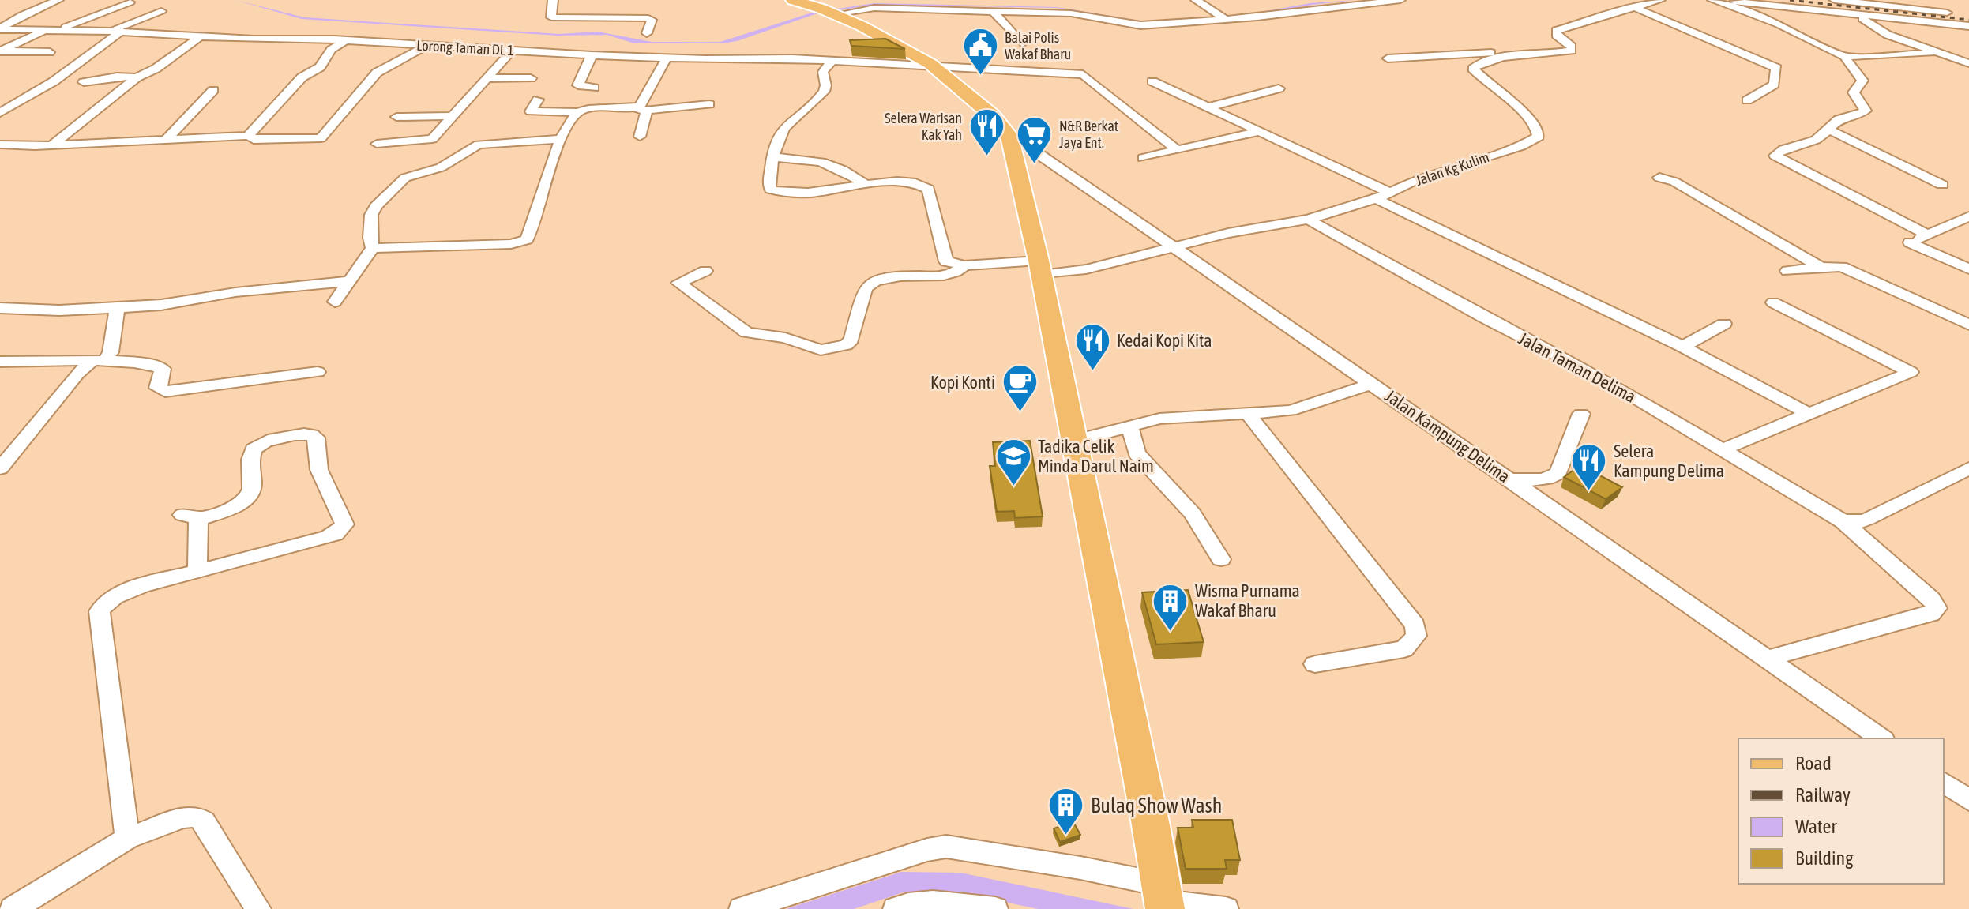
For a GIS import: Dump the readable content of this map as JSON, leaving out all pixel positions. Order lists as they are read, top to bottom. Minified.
{"streets":{"street":["Lorong Taman DL 1","Jalan Kg Kulim","Jalan Taman Delima","Jalan Kampung Delima"]},"crossings":[["Jalan Kg Kulim","Jalan Taman Delima"],["Jalan Kg Kulim","Jalan Kampung Delima"],["Jalan Taman Delima","Jalan Kampung Delima"]],"places":{"public building":["Balai Polis Wakaf Bharu"],"restaurant":["Selera Warisan Kak Yah","Kedai Kopi Kita","Selera Kampung Delima"],"supermarket":["N&R Berkat Jaya Ent."],"cafe":["Kopi Konti"],"school or university":["Tadika Celik Minda Darul Naim"],"building":["Wisma Purnama Wakaf Bharu","Bulaq Show Wash"]},"legend":["Road","Railway","Water","Building"]}
